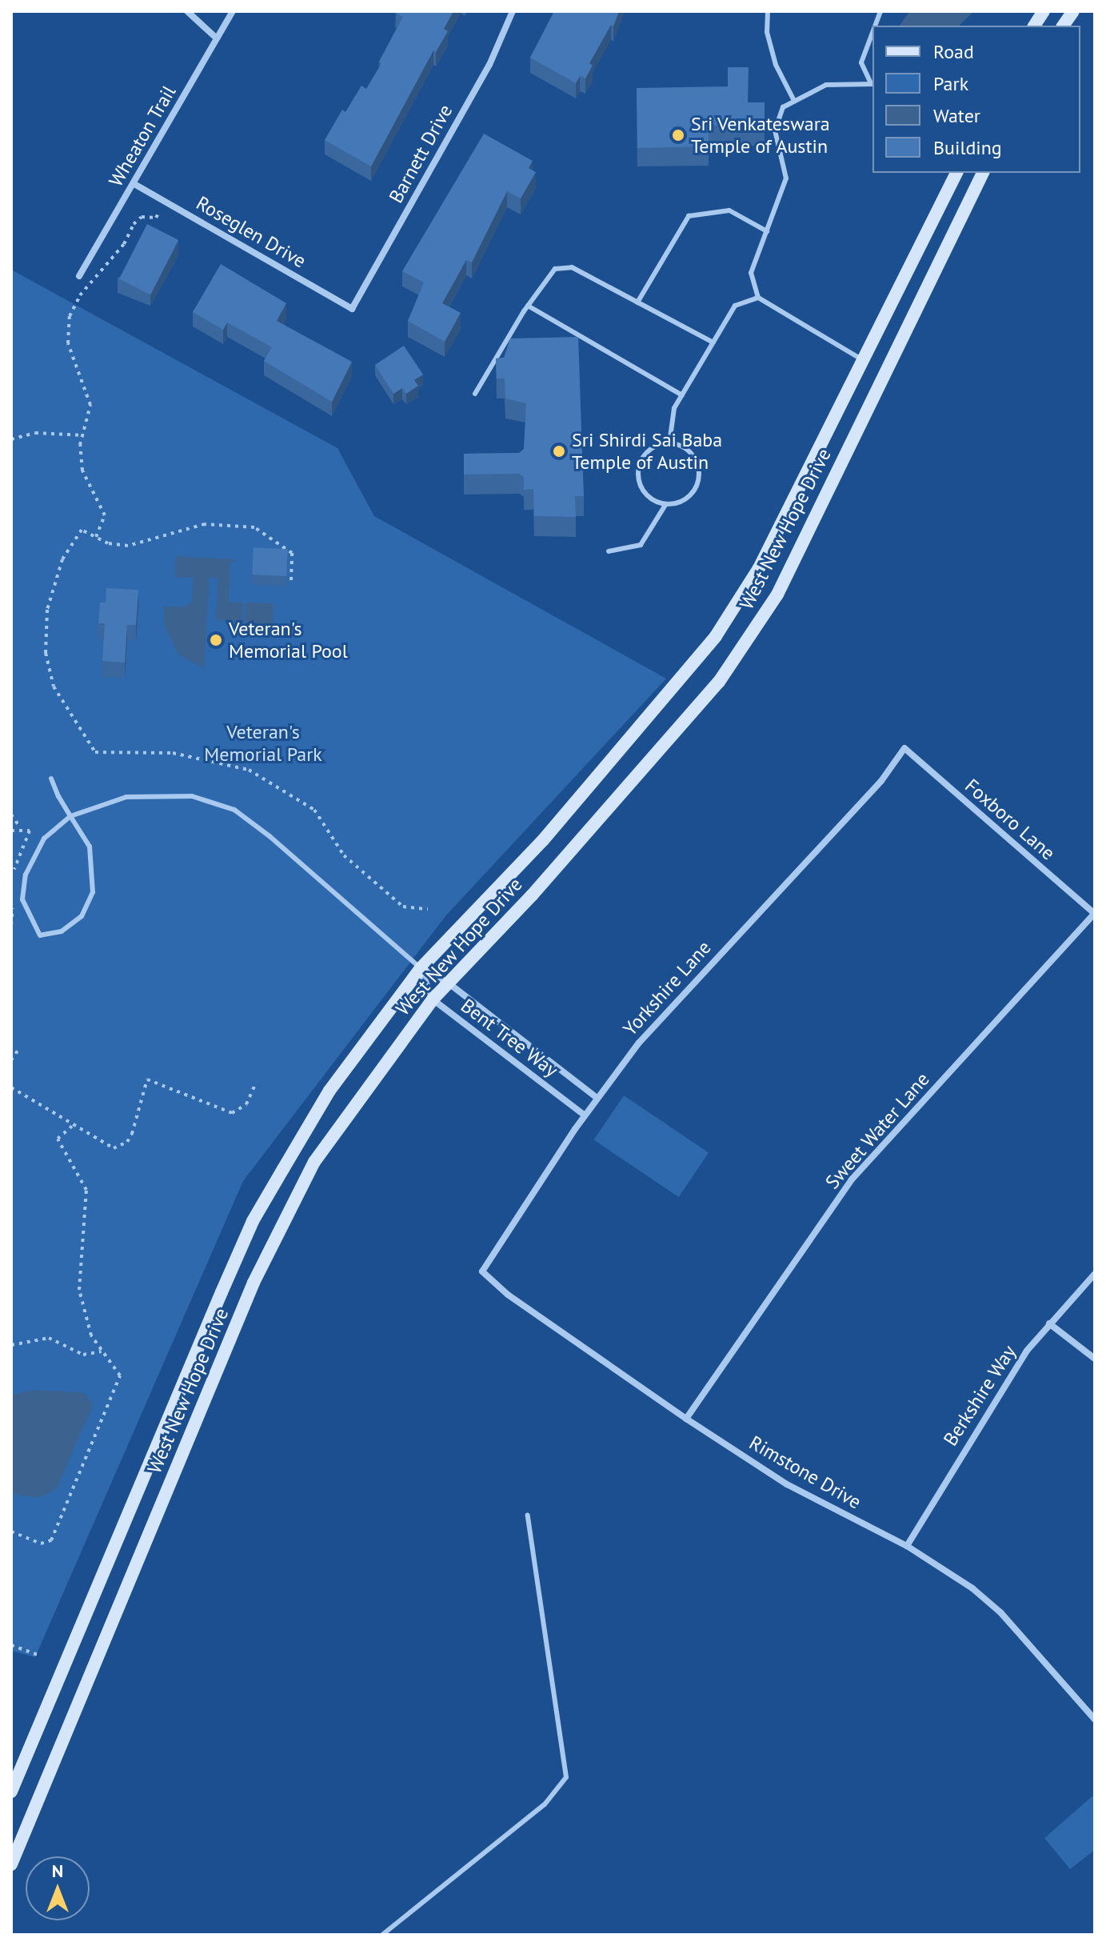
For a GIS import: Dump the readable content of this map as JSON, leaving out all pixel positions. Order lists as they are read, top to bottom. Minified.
{"streets":{"main road":["West New Hope Drive"],"street":["Wheaton Trail","Barnett Drive","Roseglen Drive","Foxboro Lane","Yorkshire Lane","Bent Tree Way","Sweet Water Lane","Berkshire Way","Rimstone Drive"]},"crossings":[["Wheaton Trail","Roseglen Drive"],["Barnett Drive","Roseglen Drive"],["West New Hope Drive","Bent Tree Way"],["Foxboro Lane","Yorkshire Lane"],["Foxboro Lane","Sweet Water Lane"],["Yorkshire Lane","Bent Tree Way"],["Yorkshire Lane","Rimstone Drive"],["Sweet Water Lane","Rimstone Drive"],["Berkshire Way","Rimstone Drive"]],"parks":["Veteran's Memorial Park"],"places":["Sri Venkateswara Temple of Austin","Sri Shirdi Sai Baba Temple of Austin","Veteran's Memorial Pool"],"legend":["Road","Park","Water","Building"],"north":"top"}
